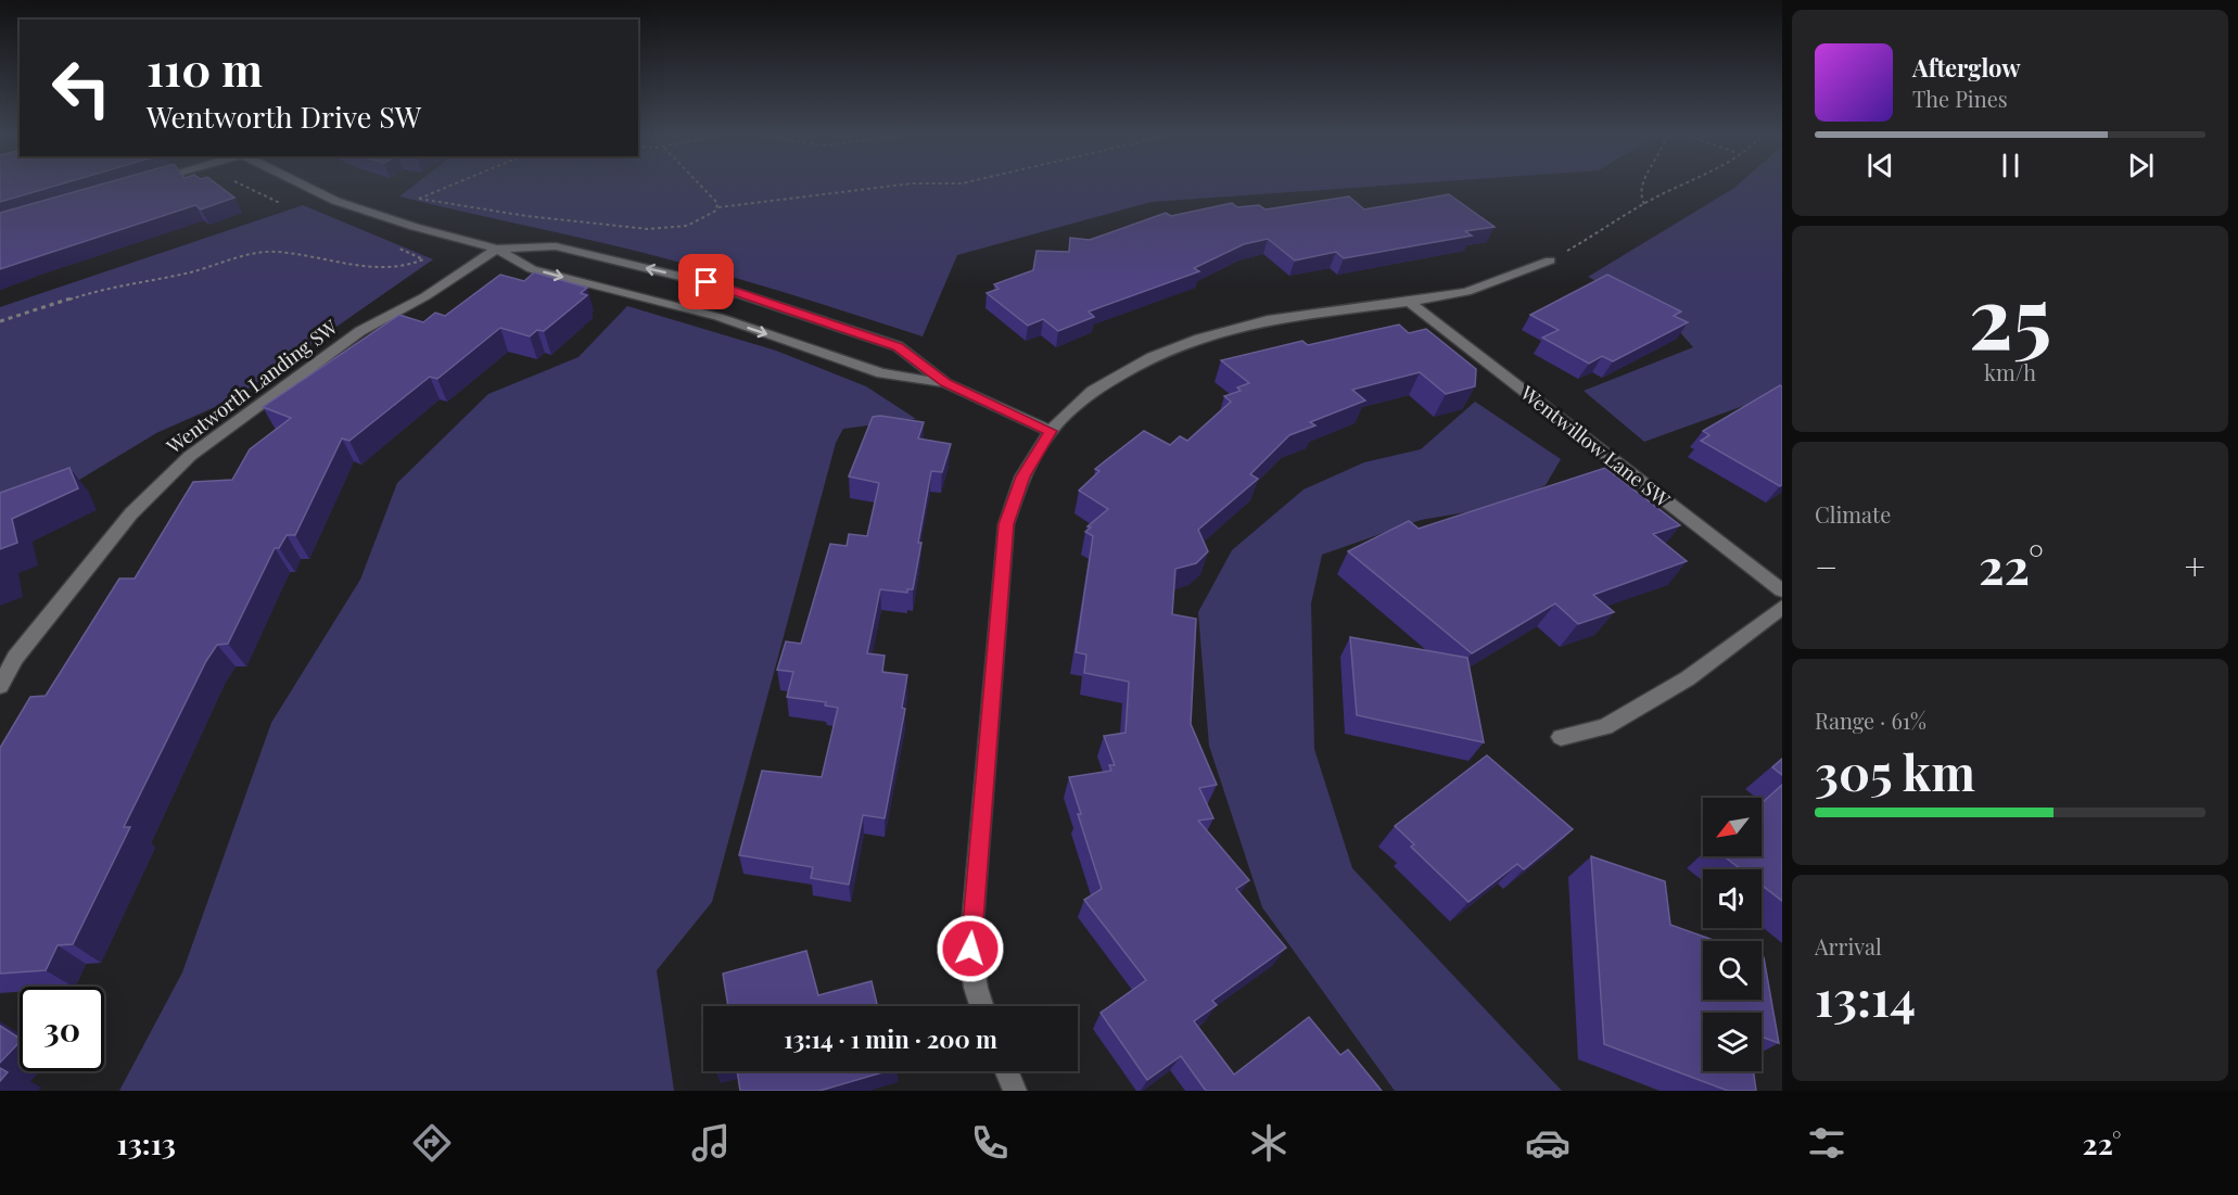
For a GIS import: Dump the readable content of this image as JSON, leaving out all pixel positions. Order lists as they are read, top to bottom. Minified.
{"streets":{"street":["Wentworth Landing SW","Wentwillow Lane SW"]},"north":"bottom left","page":{"turn":["110 m","Wentworth Drive SW"],"song":["Afterglow","The Pines"],"tile":[["25","km/h"],"Climate",["Range · 61%","305 km"],["Arrival","13:14"]],"heat":["−","22°","+"],"limit":"30","trip":"13:14 · 1 min · 200 m","tabs":["13:13","22°"]}}
